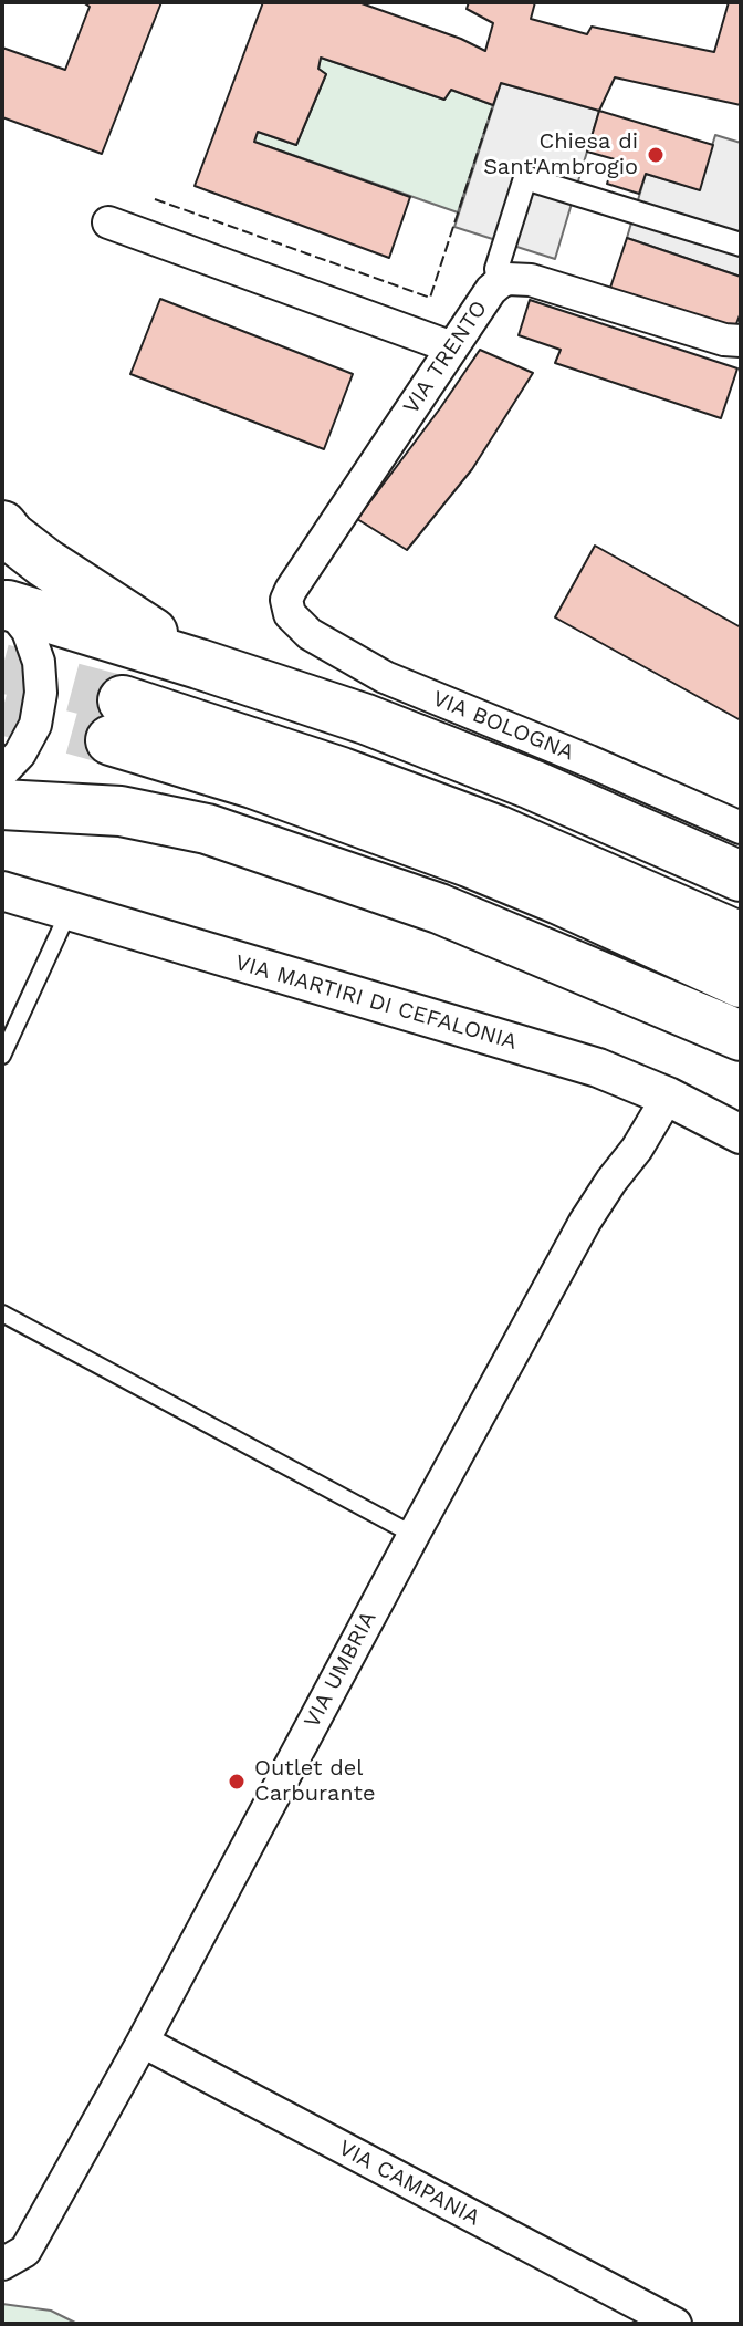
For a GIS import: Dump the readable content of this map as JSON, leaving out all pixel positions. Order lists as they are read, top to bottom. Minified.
{"streets":{"street":["VIA TRENTO","VIA BOLOGNA","VIA MARTIRI DI CEFALONIA","VIA UMBRIA","VIA CAMPANIA"]},"crossings":[["VIA TRENTO","VIA BOLOGNA"],["VIA MARTIRI DI CEFALONIA","VIA UMBRIA"],["VIA UMBRIA","VIA CAMPANIA"]],"places":["Chiesa di Sant'Ambrogio","Outlet del Carburante"]}
